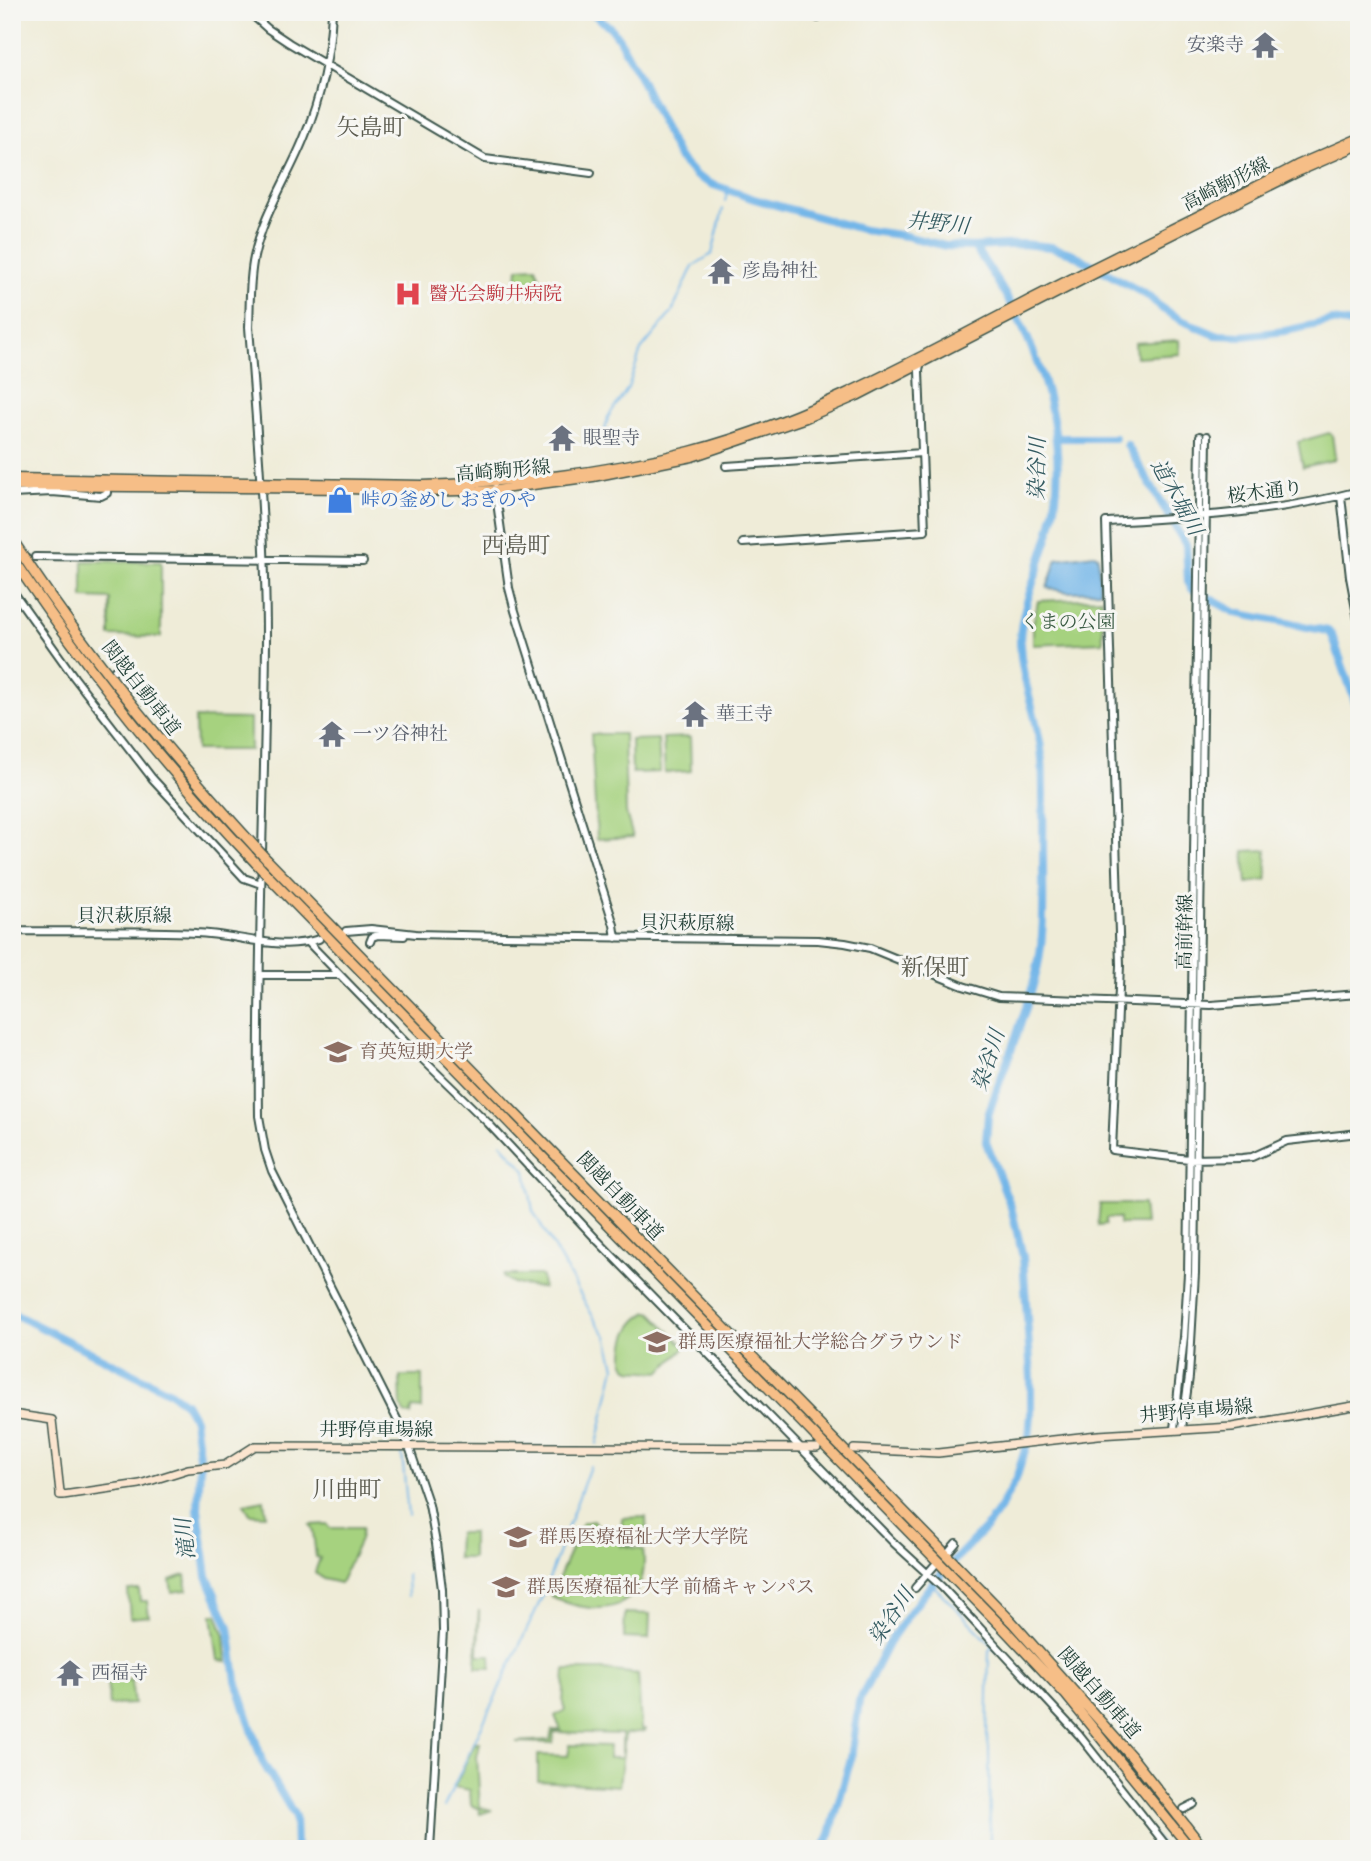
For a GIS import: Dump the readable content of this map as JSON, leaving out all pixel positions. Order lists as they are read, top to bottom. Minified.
{"streets":{"highway":["関越自動車道"],"main road":["高崎駒形線","井野停車場線"],"street":["桜木通り","貝沢萩原線","高前幹線"]},"crossings":[["桜木通り","貝沢萩原線"],["桜木通り","高前幹線"],["貝沢萩原線","高前幹線"],["高前幹線","井野停車場線"]],"districts":["矢島町","西島町","新保町","川曲町"],"water":["井野川","染谷川","道木堀川","滝川"],"parks":["くまの公園"],"places":{"temple":["安楽寺","彦島神社","眼聖寺","華王寺","一ツ谷神社","西福寺"],"hospital":["醫光会駒井病院"],"shop":["峠の釜めし おぎのや"],"school or university":["育英短期大学","群馬医療福祉大学総合グラウンド","群馬医療福祉大学大学院","群馬医療福祉大学 前橋キャンパス"]}}
